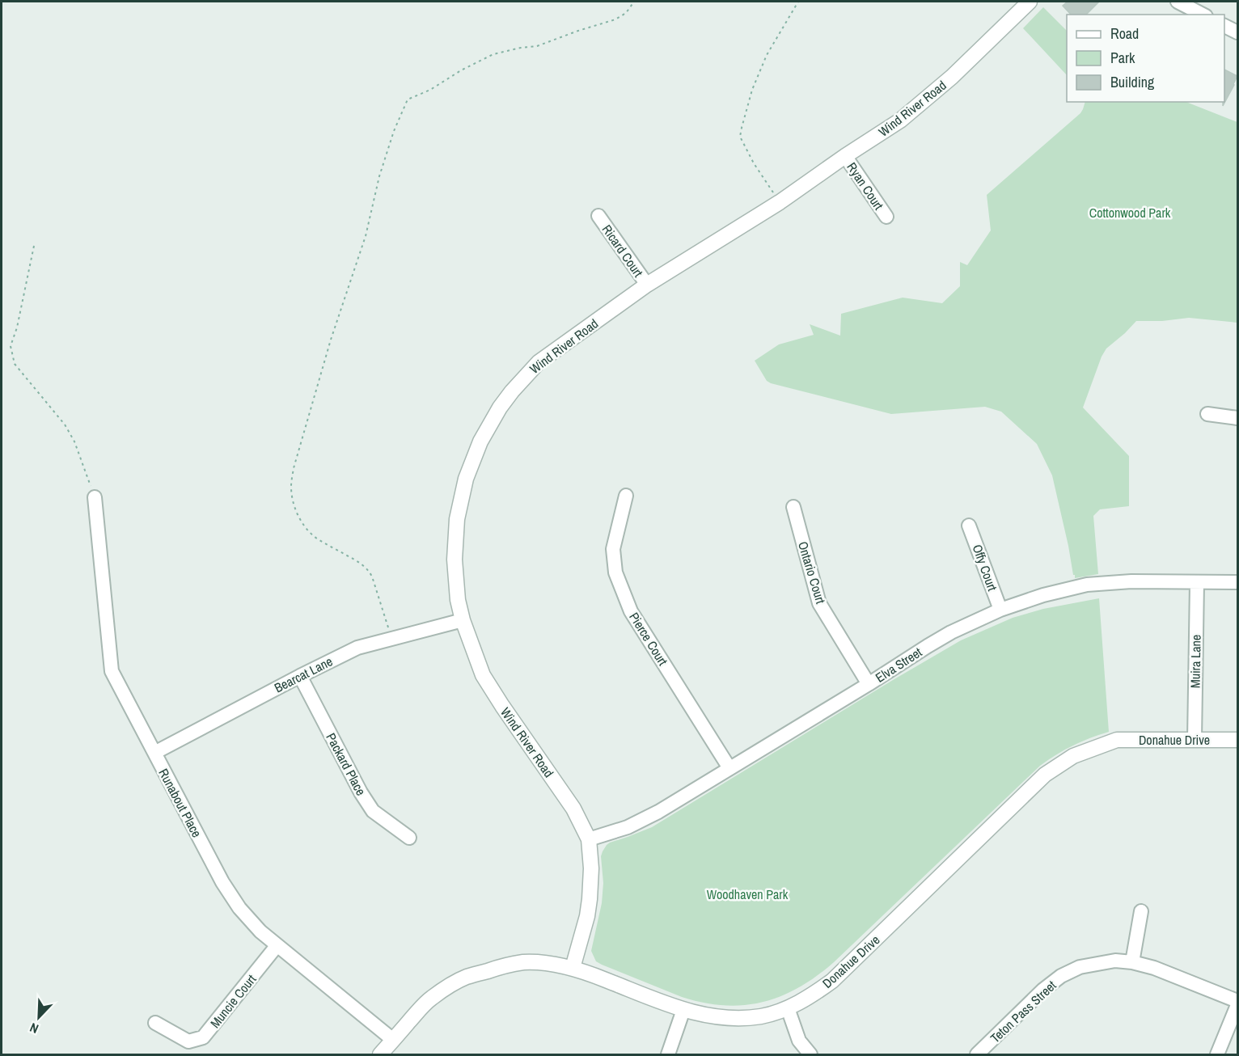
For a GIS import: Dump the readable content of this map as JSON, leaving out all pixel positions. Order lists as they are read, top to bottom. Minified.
{"streets":{"street":["Wind River Road","Ryan Court","Ricard Court","Offy Court","Ontario Court","Pierce Court","Muira Lane","Elva Street","Bearcat Lane","Donahue Drive","Packard Place","Runabout Place","Muncie Court","Teton Pass Street"]},"crossings":[["Wind River Road","Ryan Court"],["Wind River Road","Ricard Court"],["Wind River Road","Elva Street"],["Wind River Road","Bearcat Lane"],["Wind River Road","Donahue Drive"],["Offy Court","Elva Street"],["Ontario Court","Elva Street"],["Pierce Court","Elva Street"],["Muira Lane","Elva Street"],["Muira Lane","Donahue Drive"],["Bearcat Lane","Packard Place"],["Bearcat Lane","Runabout Place"],["Donahue Drive","Runabout Place"],["Runabout Place","Muncie Court"]],"parks":["Cottonwood Park","Woodhaven Park"],"legend":["Road","Park","Building"],"north":"bottom left"}
